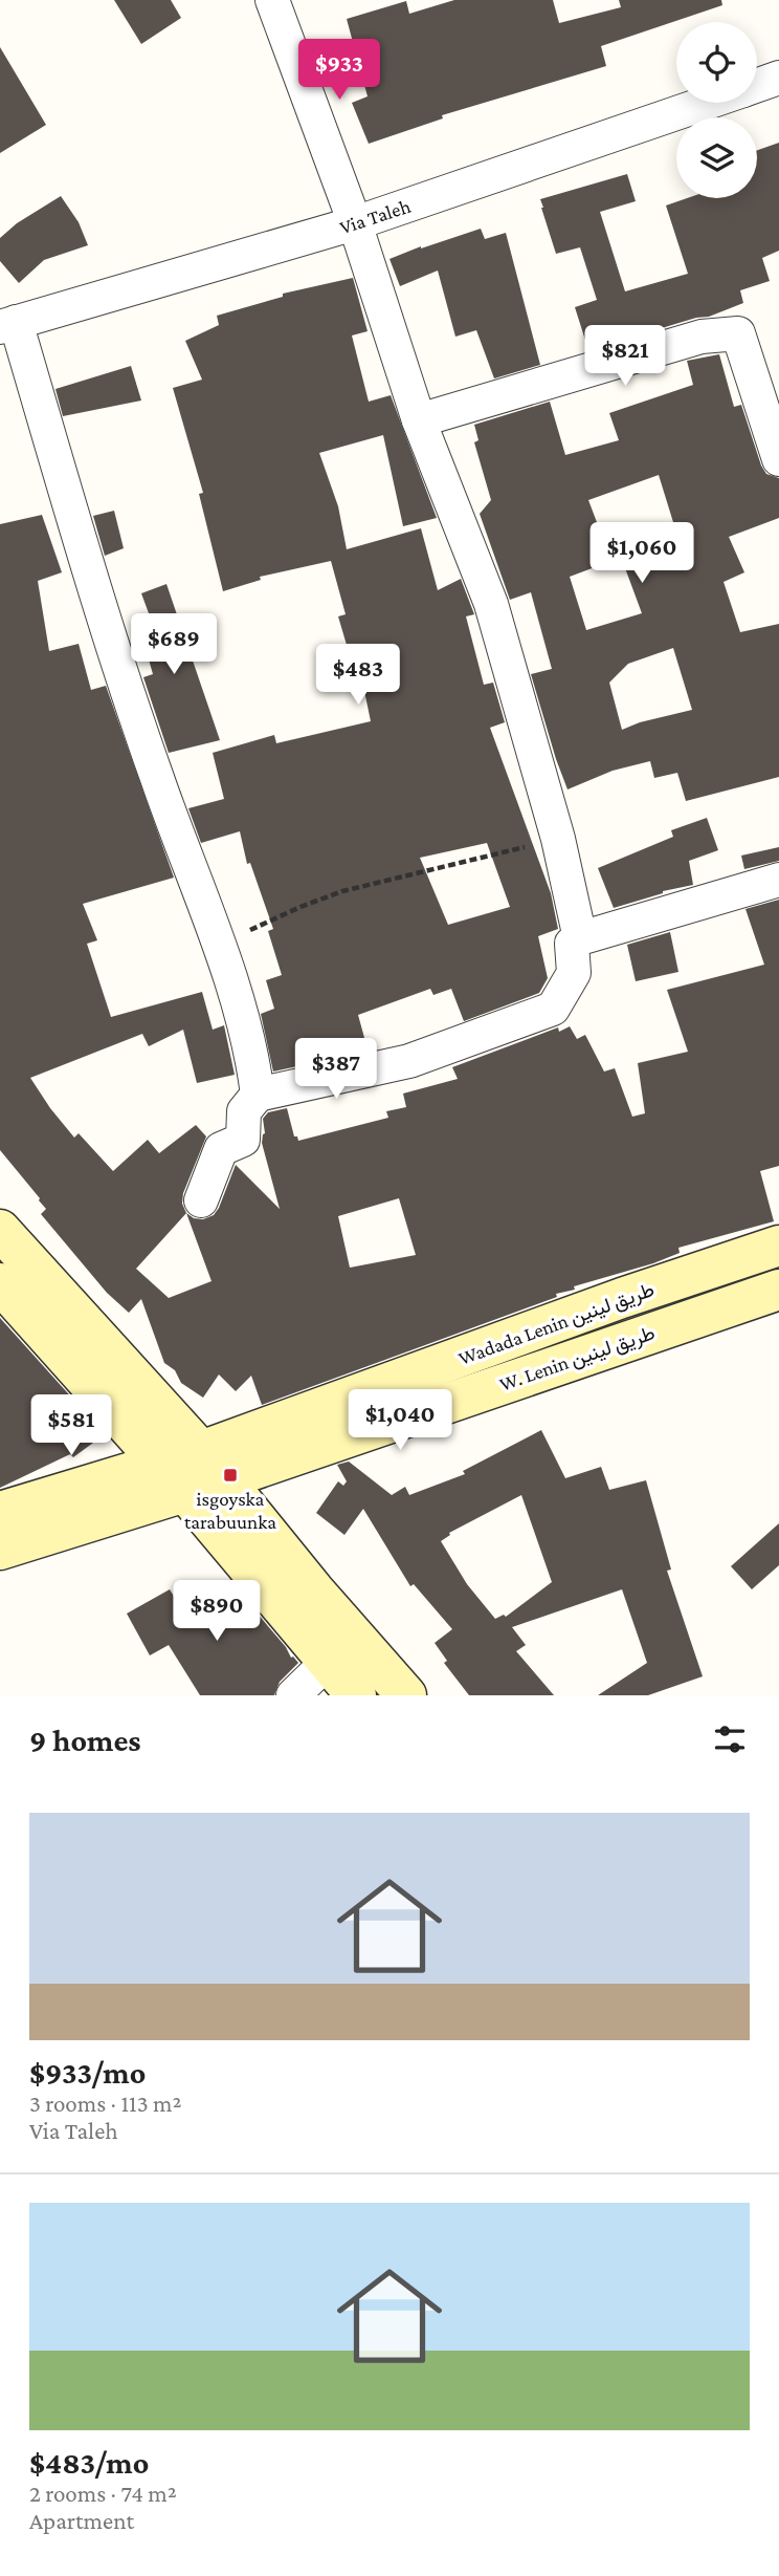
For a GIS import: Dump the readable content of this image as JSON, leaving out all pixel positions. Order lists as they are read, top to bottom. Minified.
{"streets":{"main road":["Wadada Lenin طريق لينين","W. Lenin طريق لينين"],"street":["Via Taleh"]},"crossings":[["Wadada Lenin طريق لينين","W. Lenin طريق لينين"]],"places":{"transit":["isgoyska tarabuunka"]},"page":{"price":["$933","$821","$1,060","$689","$483","$387","$1,040","$581","$890"],"heading":"9 homes","list":[{"name":"$933/mo","note":"3 rooms · 113 m² · Via Taleh"},{"name":"$483/mo","note":"2 rooms · 74 m² · Apartment"}]}}
